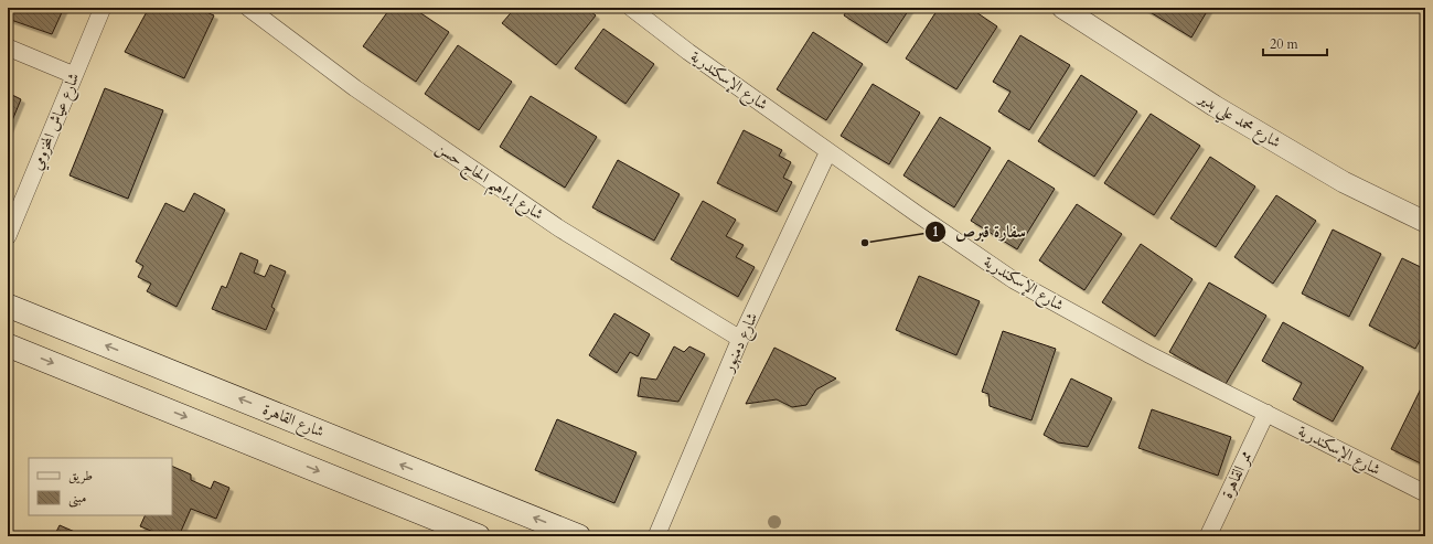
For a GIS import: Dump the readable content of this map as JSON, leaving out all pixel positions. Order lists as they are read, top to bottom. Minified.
{"streets":{"main road":["شارع القاهرة"],"street":["شارع الإسكندرية","شارع محمد علي بدير","شارع عياش المخزومي","شارع إبراهيم الحاج حسن","شارع دمنهور","ممر القاهرة"]},"crossings":[["شارع الإسكندرية","شارع دمنهور"],["شارع الإسكندرية","ممر القاهرة"],["شارع إبراهيم الحاج حسن","شارع دمنهور"]],"places":["سفارة قبرص"],"legend":["طريق","مبنى"],"scale_bar":"20 m"}
